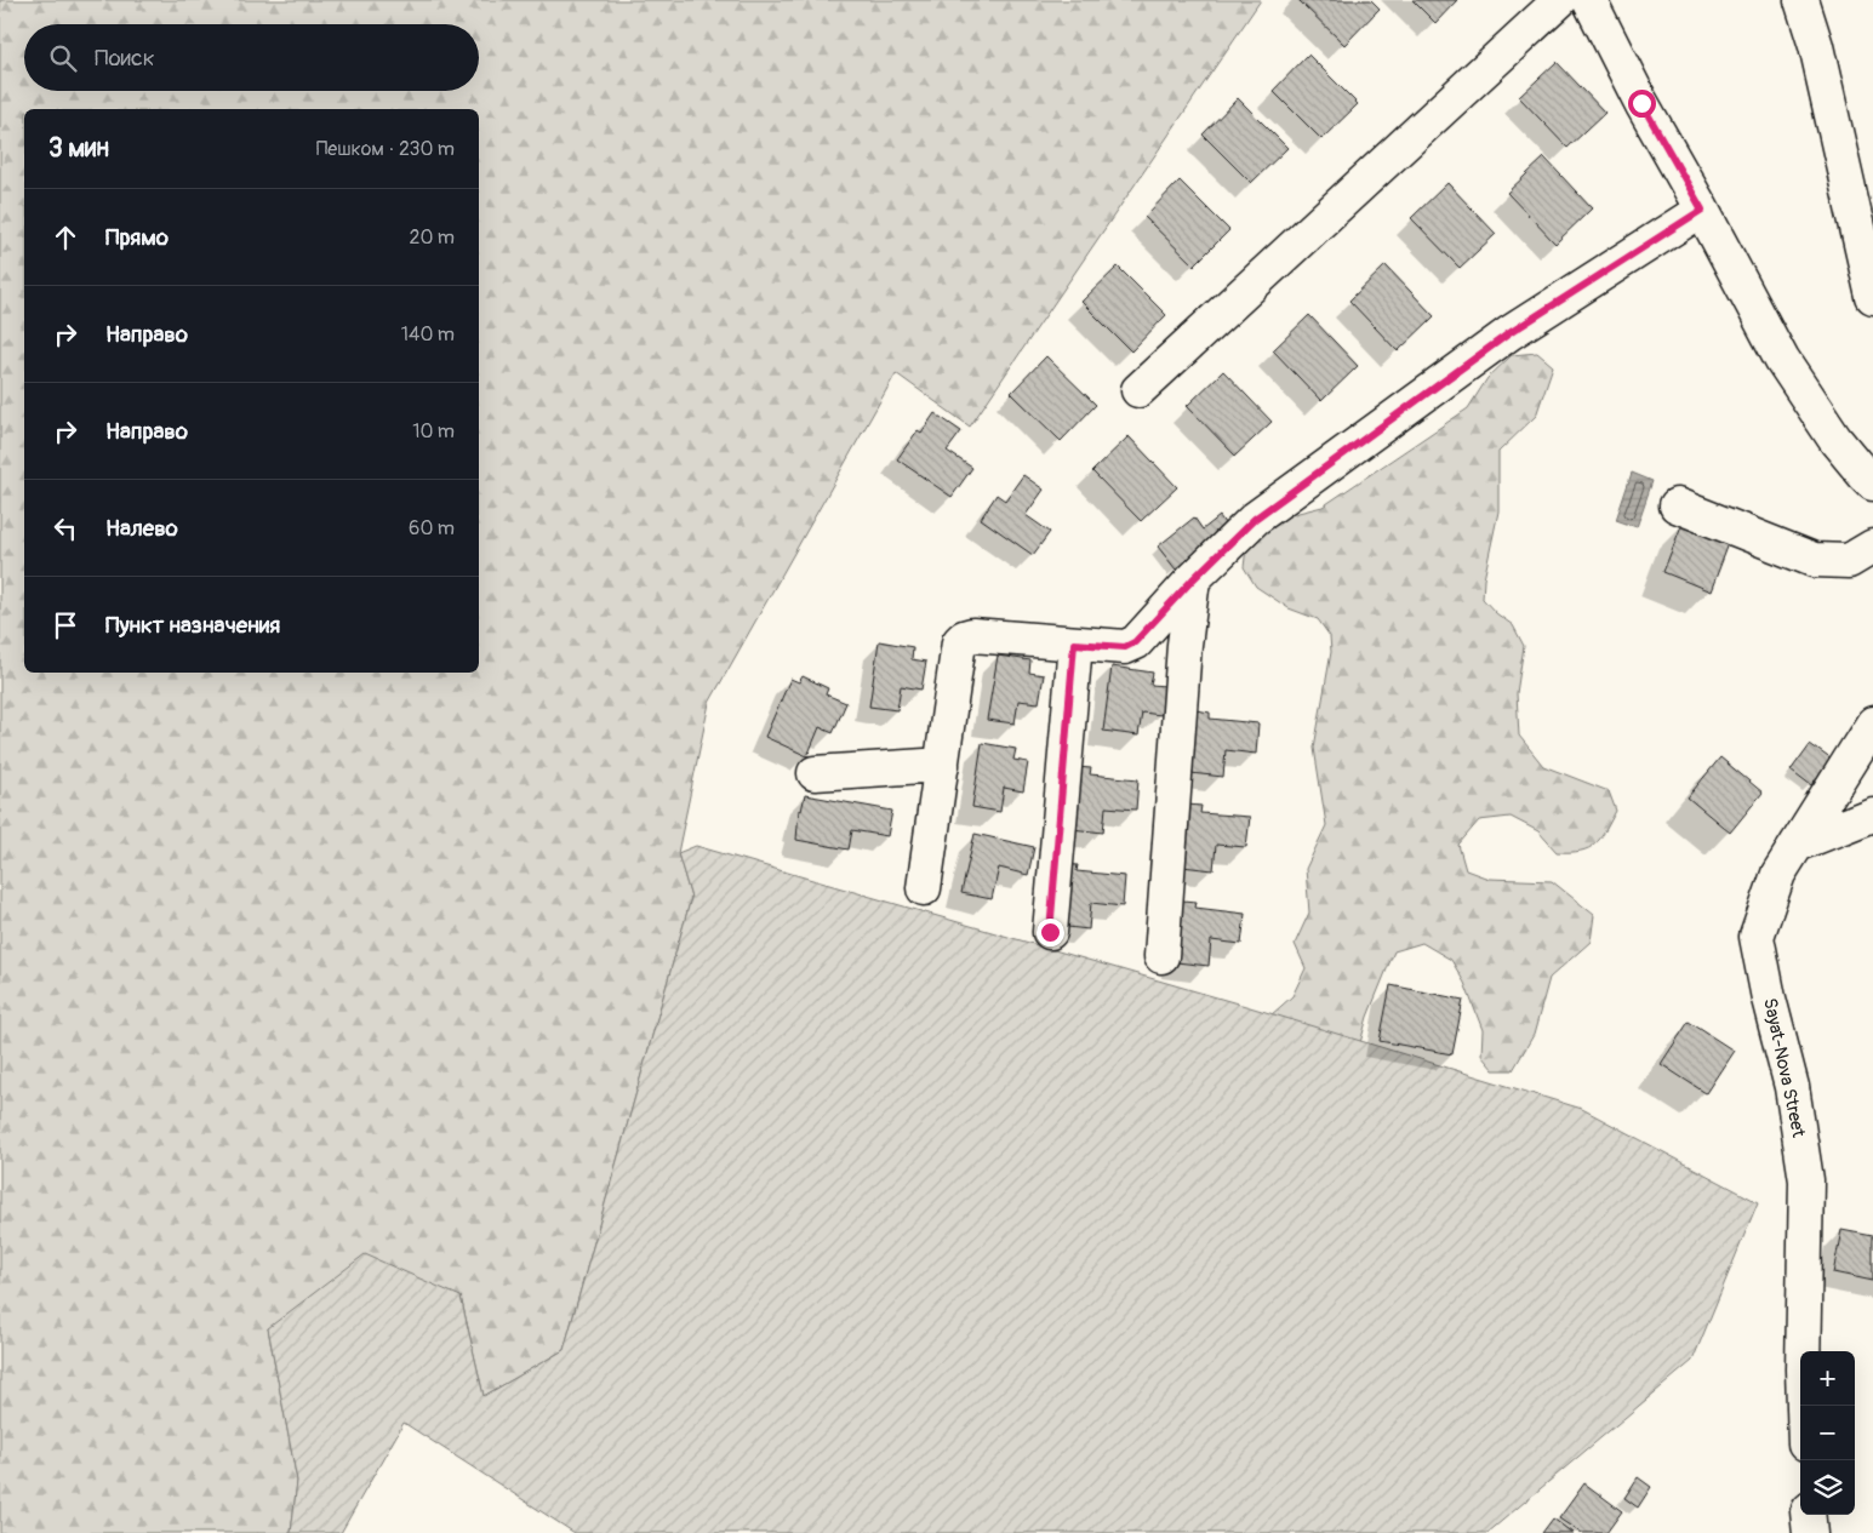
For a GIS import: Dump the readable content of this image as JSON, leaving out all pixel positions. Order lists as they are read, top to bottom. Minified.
{"streets":{"street":["Sayat-Nova Street"]},"page":{"search":"Поиск","heading":["3 мин","Пешком · 230 m"],"list":[["Прямо","20 m"],["Направо","140 m"],["Направо","10 m"],["Налево","60 m"],"Пункт назначения"],"map_buttons":["+","−"]}}
